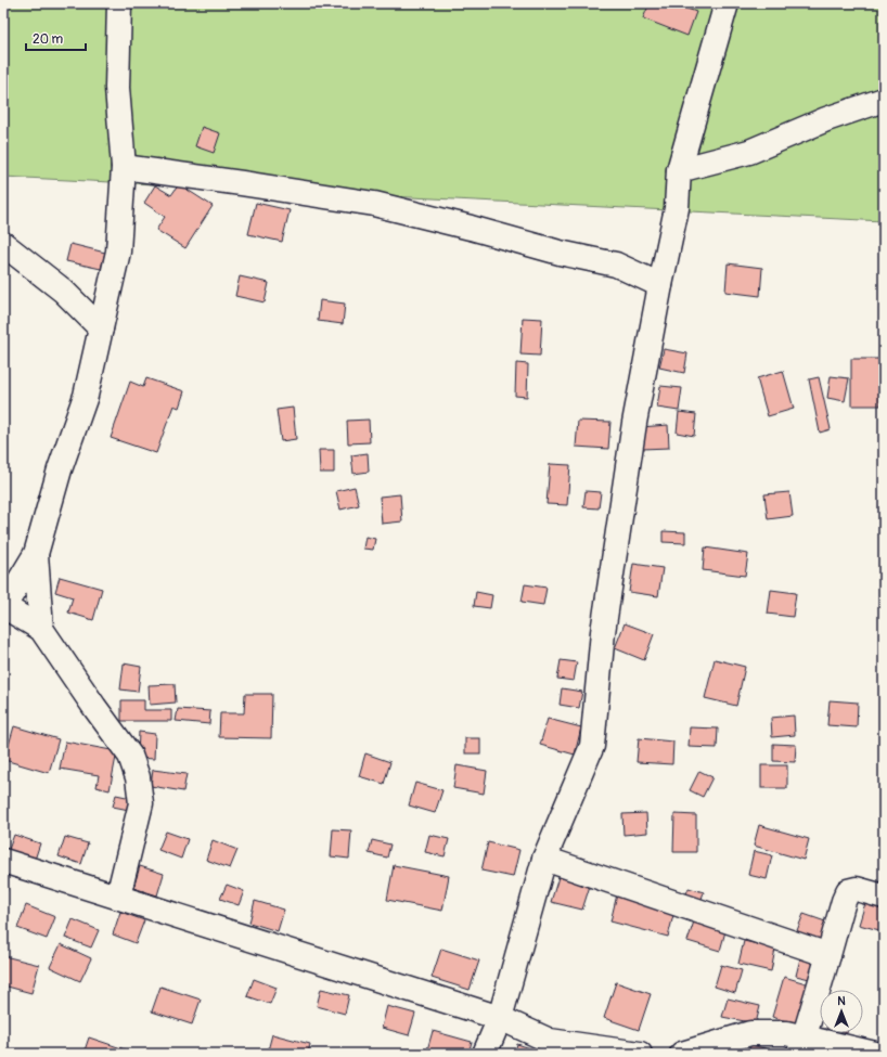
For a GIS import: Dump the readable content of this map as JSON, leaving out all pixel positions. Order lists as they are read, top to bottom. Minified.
{"scale_bar":"20 m","north":"top"}
